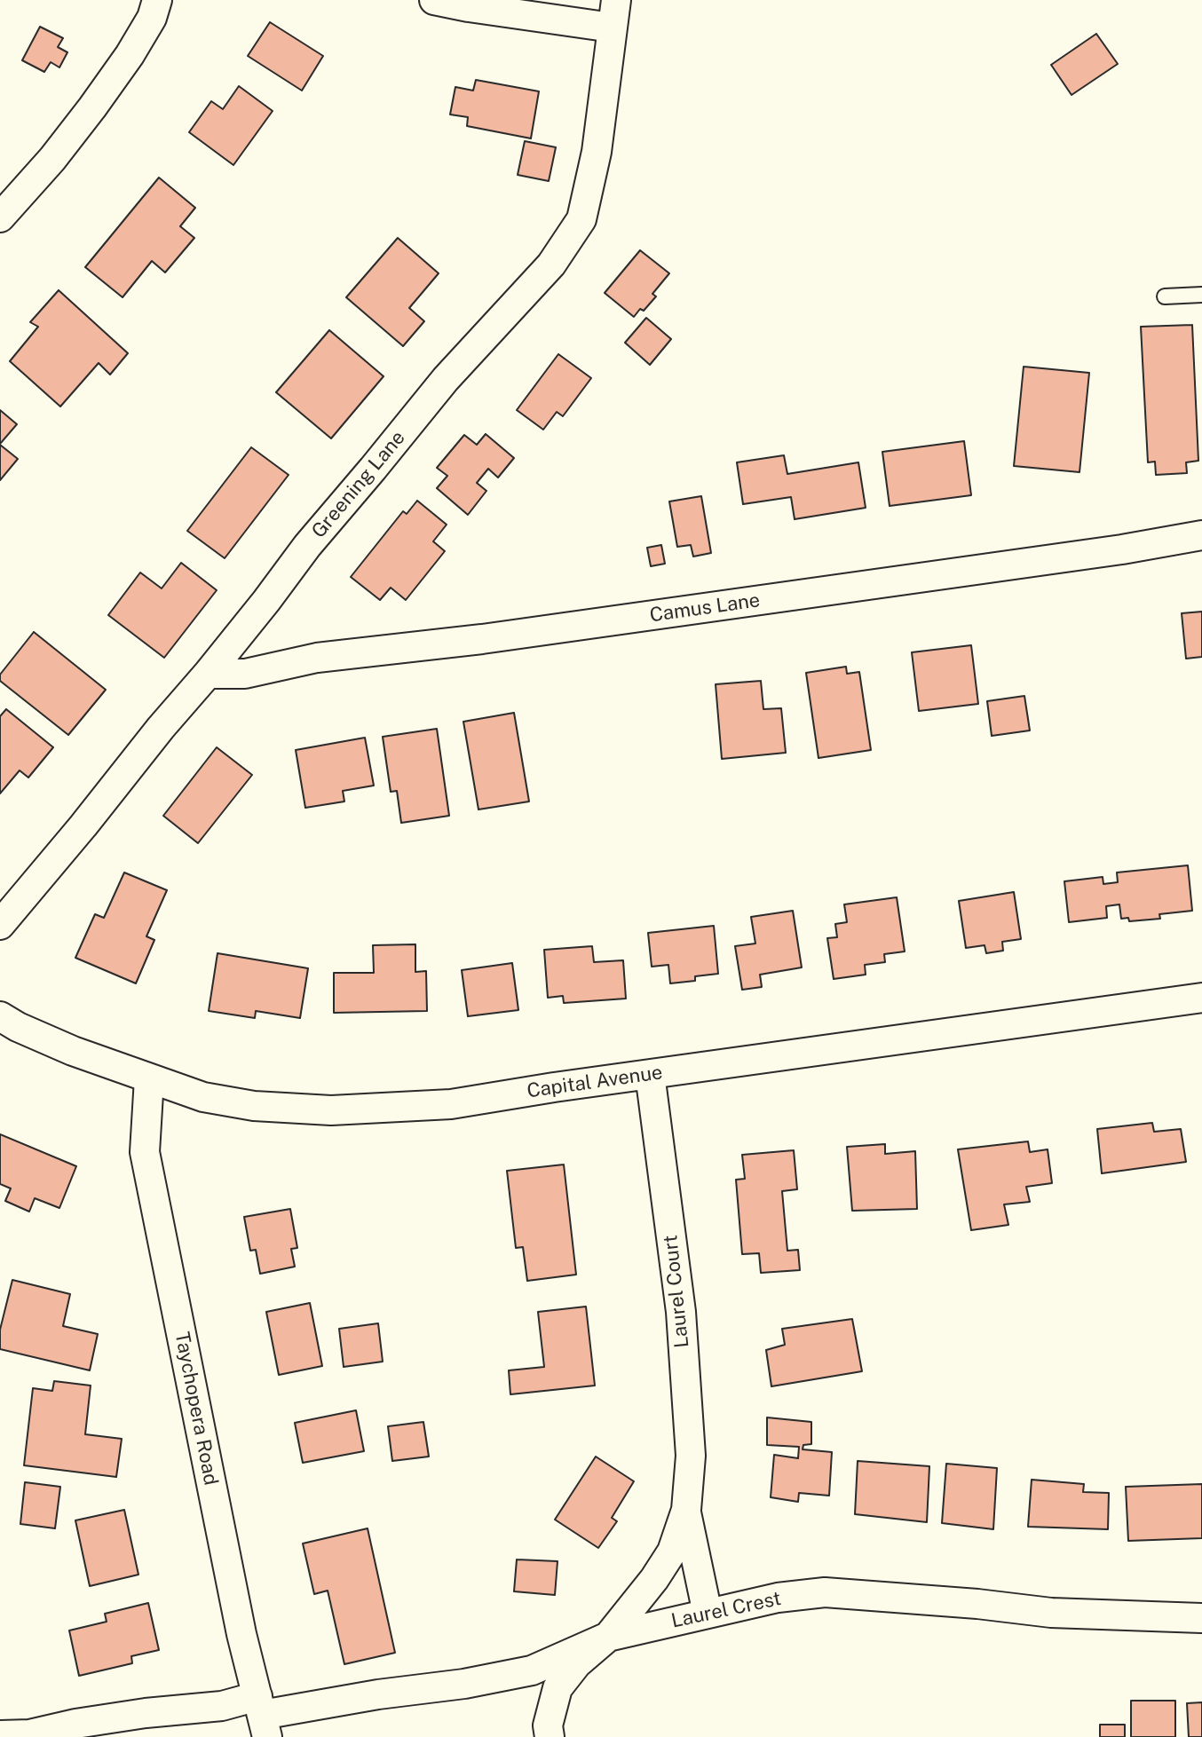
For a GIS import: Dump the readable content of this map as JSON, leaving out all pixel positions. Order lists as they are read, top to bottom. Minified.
{"streets":{"street":["Greening Lane","Camus Lane","Capital Avenue","Laurel Court","Taychopera Road","Laurel Crest"]},"crossings":[["Greening Lane","Camus Lane"],["Capital Avenue","Laurel Court"],["Capital Avenue","Taychopera Road"],["Laurel Court","Laurel Crest"],["Taychopera Road","Laurel Crest"]]}
